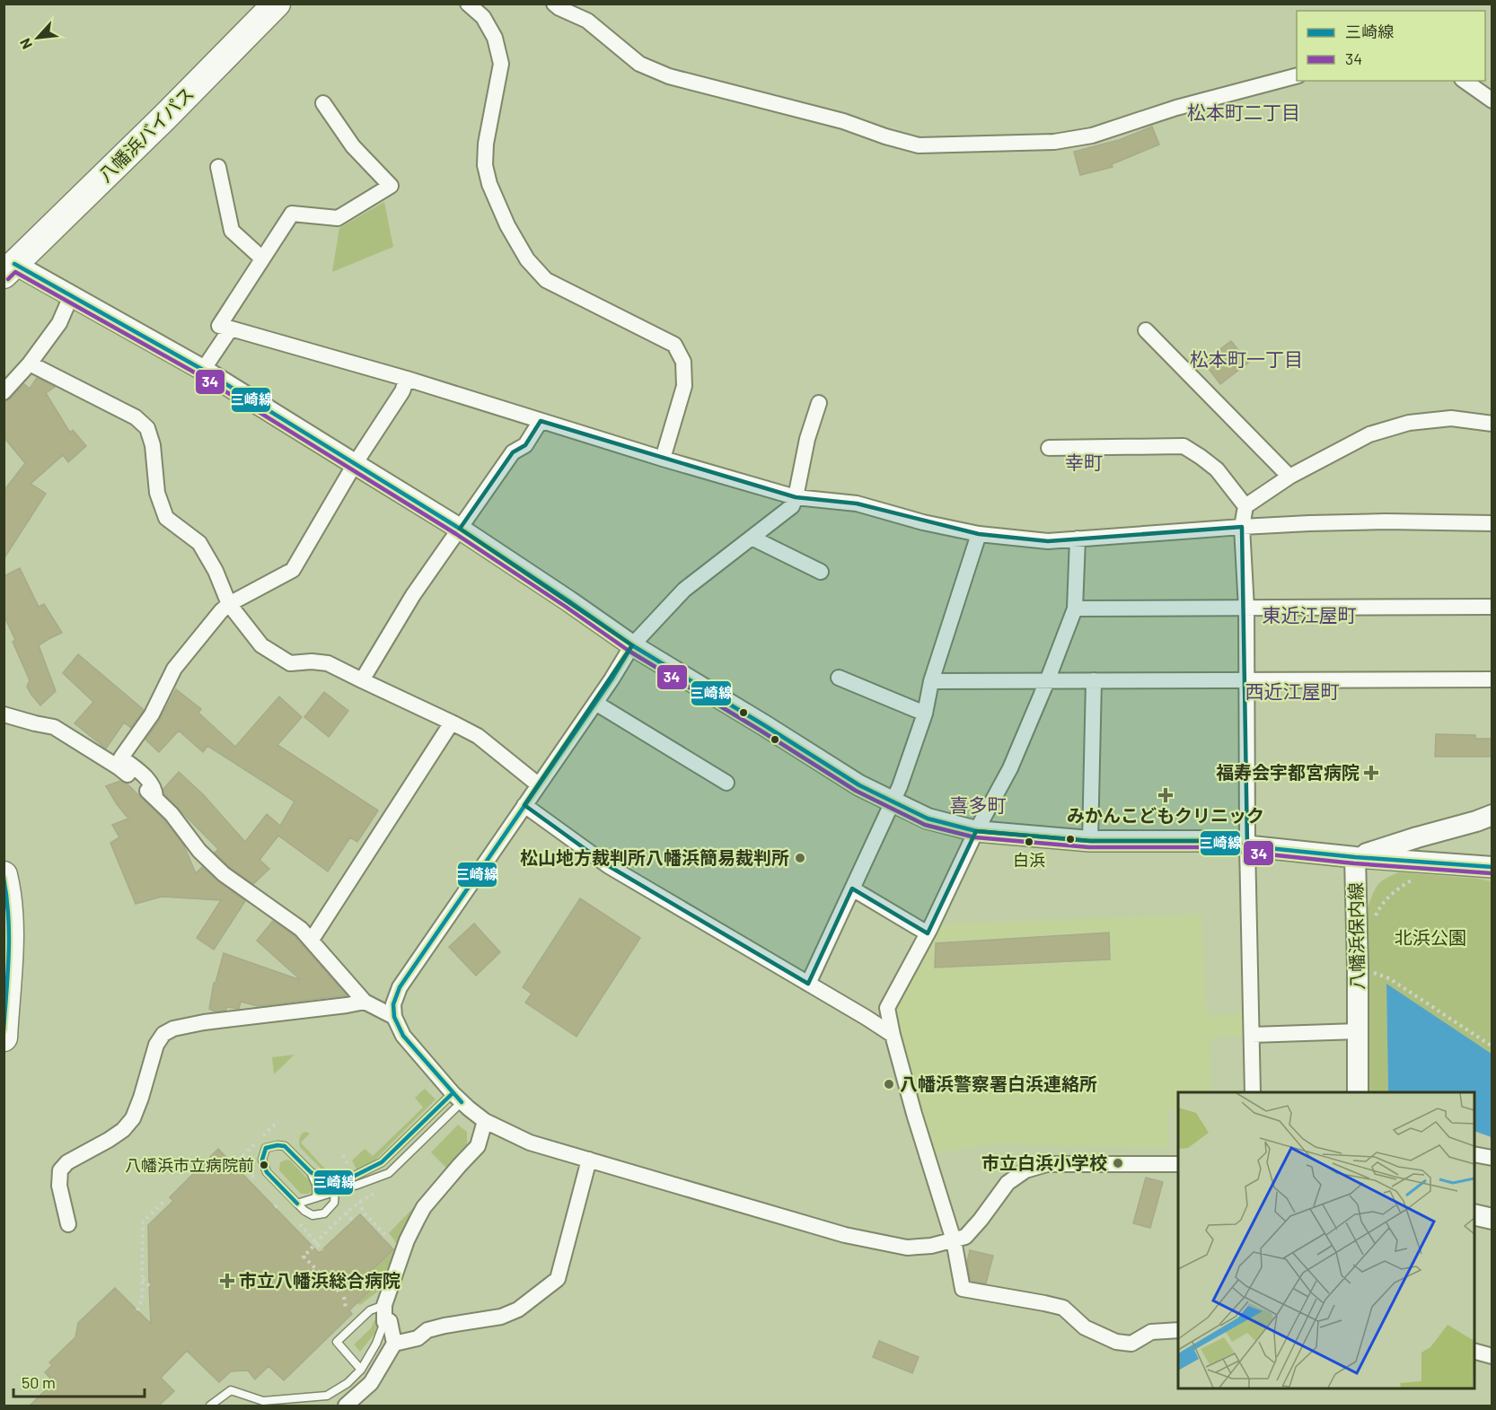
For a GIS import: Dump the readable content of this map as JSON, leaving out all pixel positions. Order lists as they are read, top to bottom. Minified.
{"streets":{"highway":["八幡浜バイパス"],"main road":["八幡浜保内線"]},"crossings":[["八幡浜バイパス","八幡浜保内線"]],"districts":["松本町二丁目","松本町一丁目","幸町","東近江屋町","西近江屋町","喜多町"],"parks":["北浜公園"],"places":{"health":["福寿会宇都宮病院","みかんこどもクリニック","市立八幡浜総合病院"],"other":["白浜","松山地方裁判所八幡浜簡易裁判所","八幡浜警察署白浜連絡所","市立白浜小学校","八幡浜市立病院前"]},"lines":["transit line 三崎線","transit line 34"],"legend":["三崎線","34"],"scale_bar":"50 m","north":"bottom left"}
